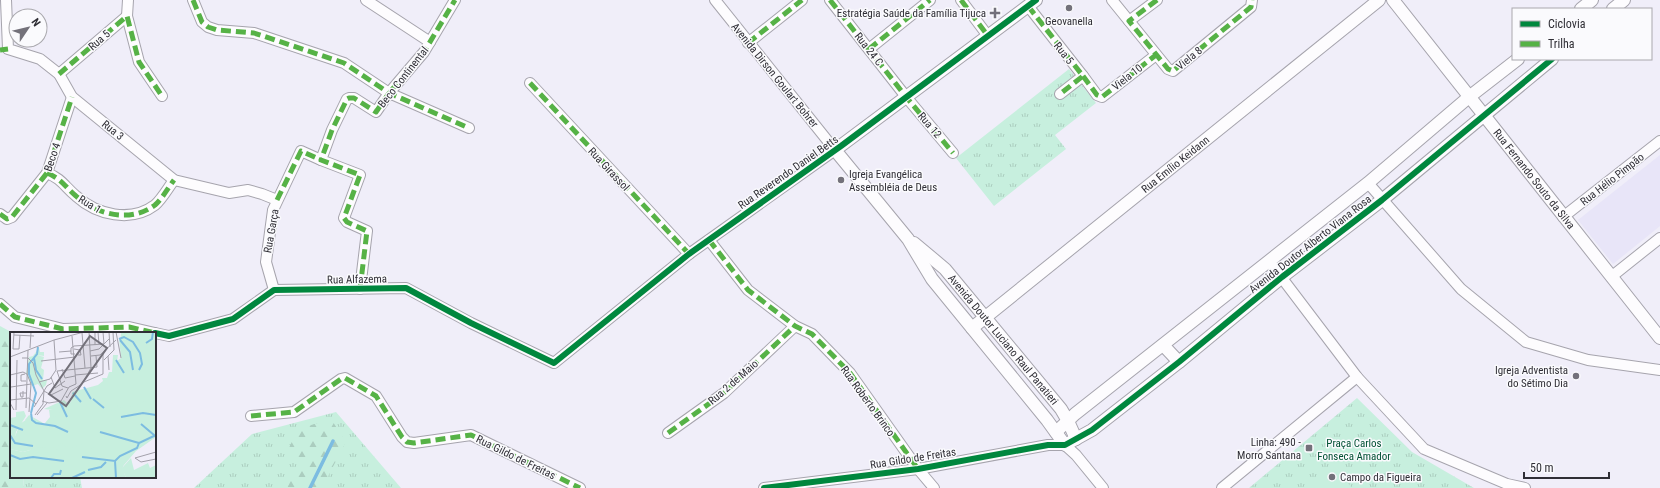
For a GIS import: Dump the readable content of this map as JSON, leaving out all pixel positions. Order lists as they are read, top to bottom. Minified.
{"streets":{"street":["Rua 5","Rua 24 C","Viela 8","Avenida Dirson Goulart Bohrer","Beco Continental","Viela 10","Rua 12","Rua 3","Beco 4","Rua Emílio Keidann","Rua Girassol","Rua Reverendo Daniel Betts","Rua Fernando Souto da Silva","Rua Hélio Pimpão","Rua 1","Rua Garça","Avenida Doutor Alberto Viana Rosa","Rua Alfazema","Avenida Doutor Luciano Raul Panatieri","Rua 2 de Maio","Rua Roberto Brinco","Rua Gildo de Freitas"]},"crossings":[["Rua 5","Viela 10"],["Rua 5","Rua 3"],["Rua 5","Rua Reverendo Daniel Betts"],["Rua 24 C","Rua 12"],["Rua 24 C","Rua Reverendo Daniel Betts"],["Viela 8","Viela 10"],["Avenida Dirson Goulart Bohrer","Rua Reverendo Daniel Betts"],["Avenida Dirson Goulart Bohrer","Avenida Doutor Luciano Raul Panatieri"],["Beco Continental","Rua Garça"],["Rua 12","Rua Reverendo Daniel Betts"],["Rua 3","Beco 4"],["Rua 3","Rua 1"],["Rua 3","Rua Garça"],["Beco 4","Rua 1"],["Rua Emílio Keidann","Avenida Doutor Luciano Raul Panatieri"],["Rua Girassol","Rua Reverendo Daniel Betts"],["Rua Reverendo Daniel Betts","Rua Alfazema"],["Rua Reverendo Daniel Betts","Avenida Doutor Luciano Raul Panatieri"],["Rua Reverendo Daniel Betts","Rua Roberto Brinco"],["Rua Fernando Souto da Silva","Rua Hélio Pimpão"],["Rua Fernando Souto da Silva","Avenida Doutor Alberto Viana Rosa"],["Rua Garça","Rua Alfazema"],["Avenida Doutor Alberto Viana Rosa","Avenida Doutor Luciano Raul Panatieri"],["Avenida Doutor Alberto Viana Rosa","Rua Gildo de Freitas"],["Avenida Doutor Luciano Raul Panatieri","Rua Gildo de Freitas"],["Rua 2 de Maio","Rua Roberto Brinco"],["Rua Roberto Brinco","Rua Gildo de Freitas"]],"parks":["Praça Carlos Fonseca Amador"],"places":{"other":["Geovanella","Igreja Evangélica Assembléia de Deus","Igreja Adventista do Sétimo Dia","Campo da Figueira"],"health":["Estratégia Saúde da Família Tijuca"],"transit":["Linha: 490 - Morro Santana"]},"legend":["Ciclovia","Trilha"],"scale_bar":"50 m","north":"top right"}
